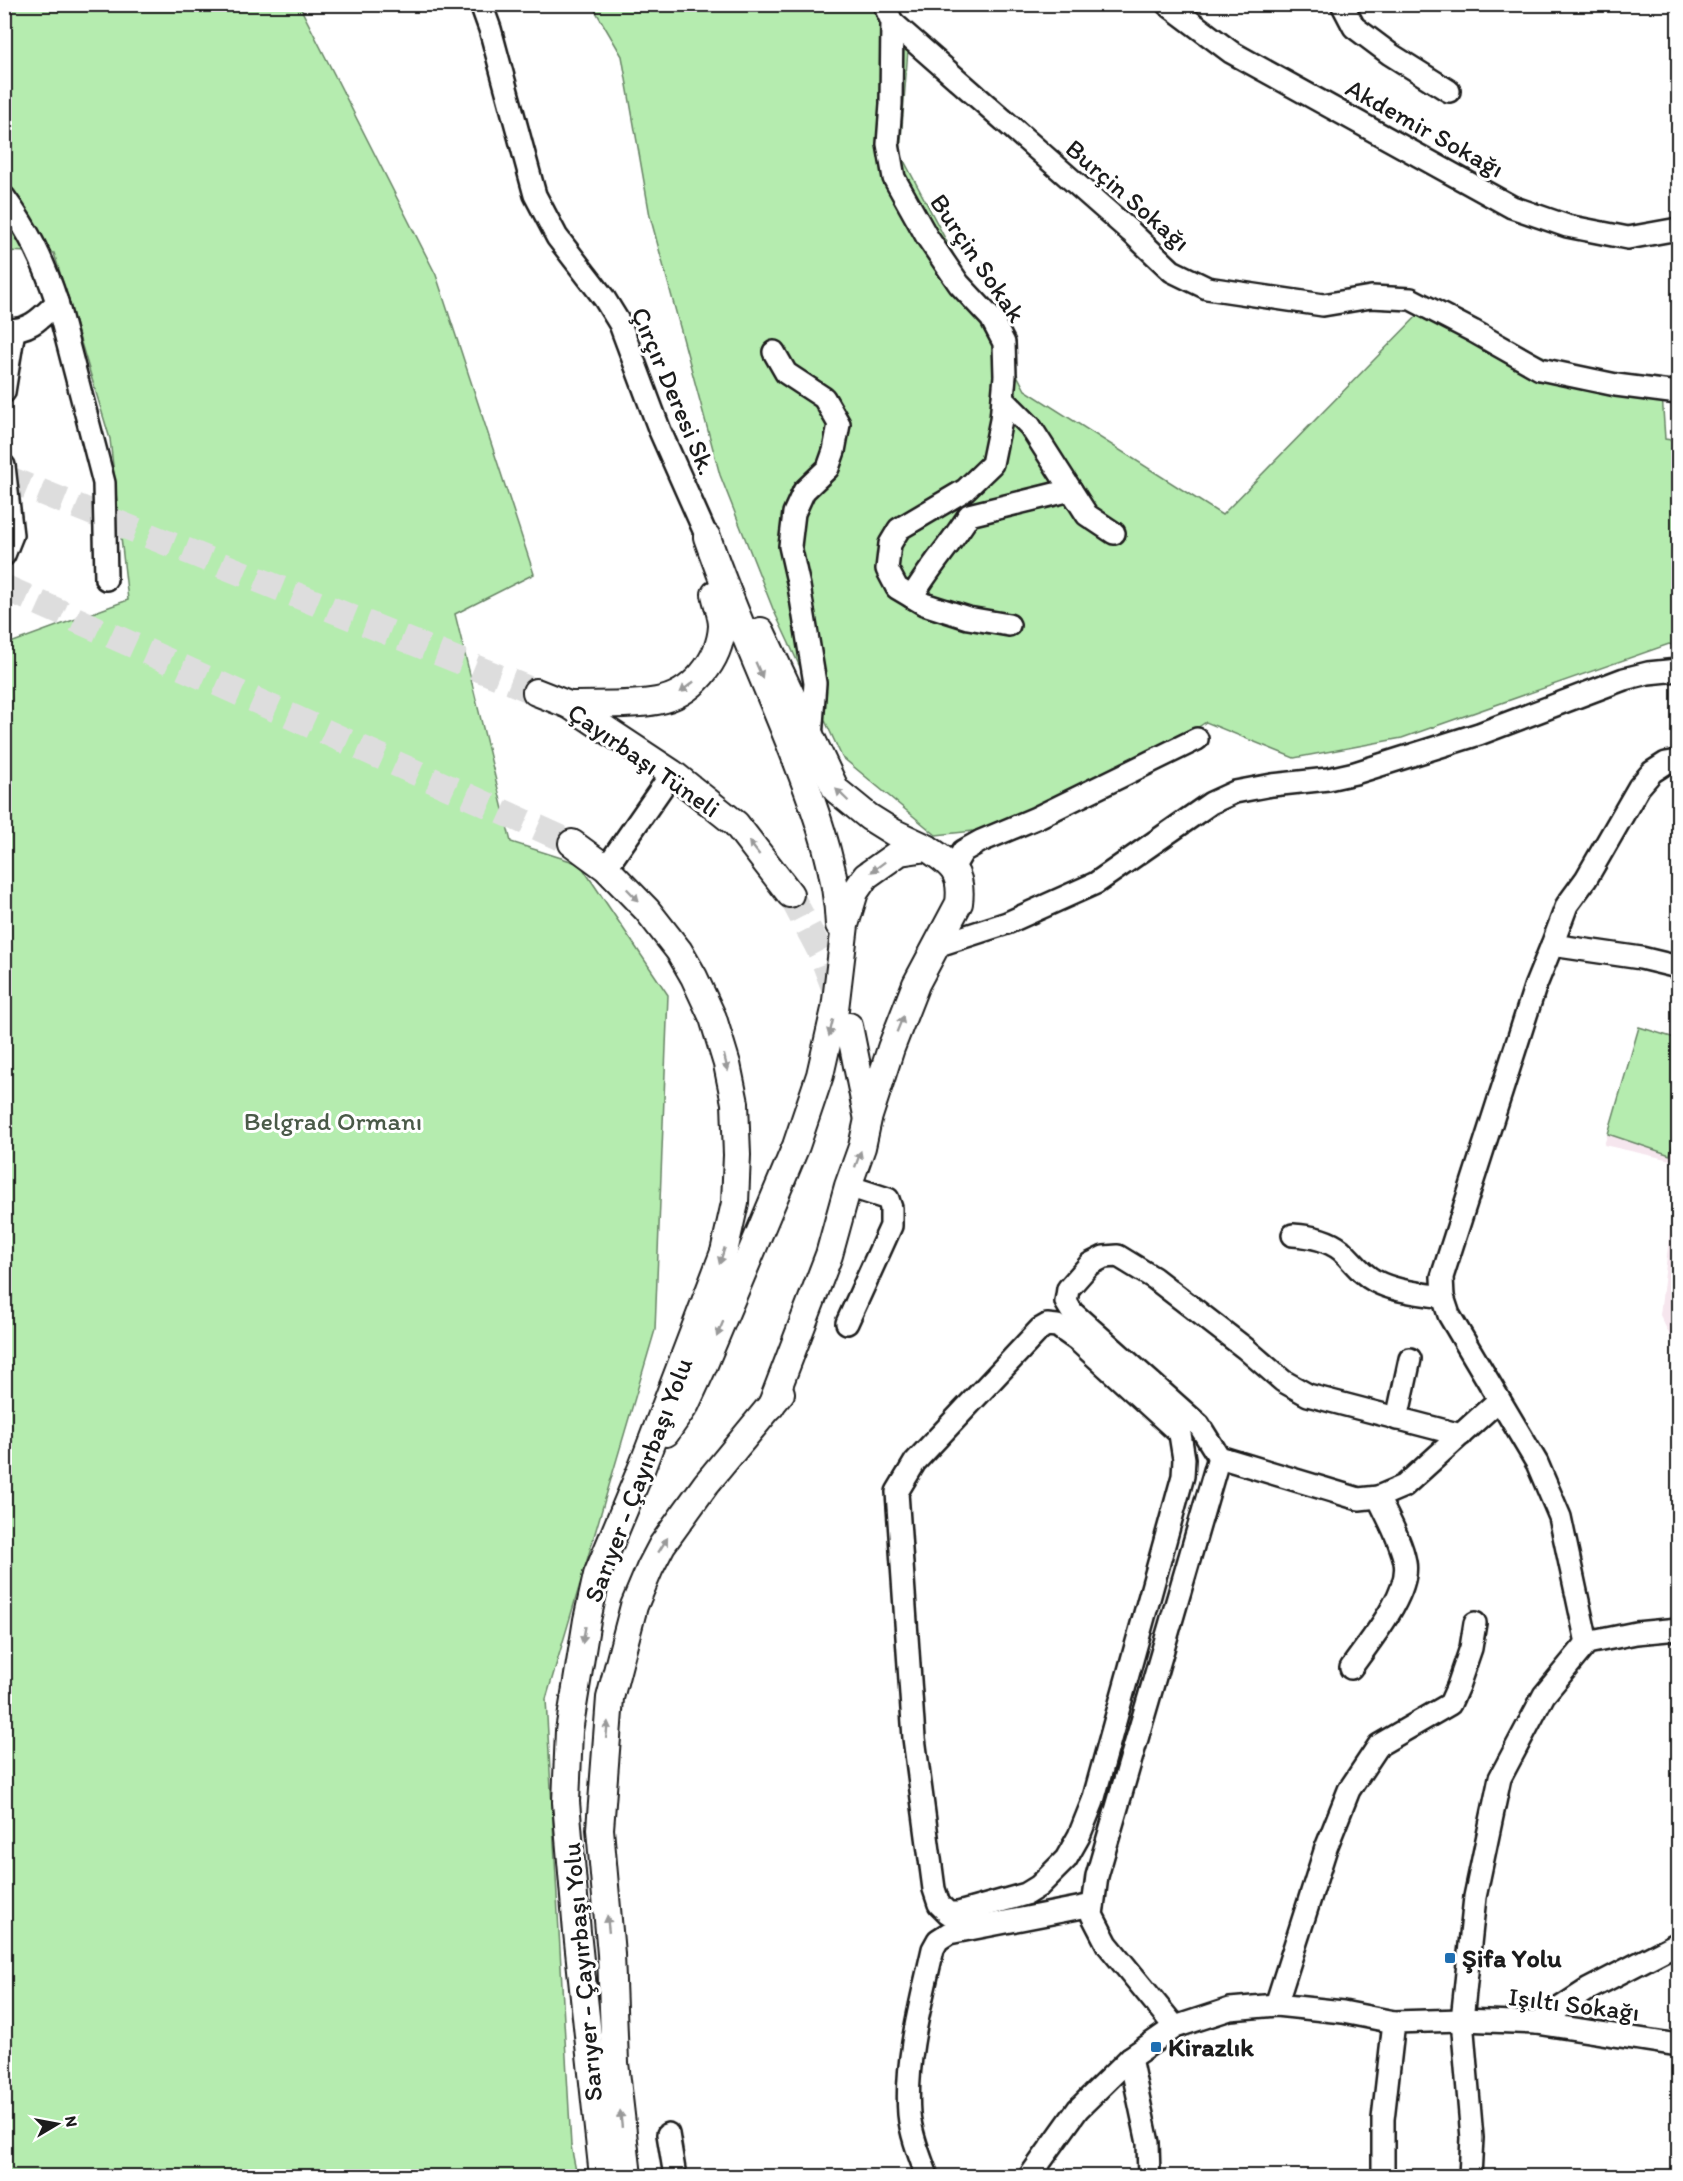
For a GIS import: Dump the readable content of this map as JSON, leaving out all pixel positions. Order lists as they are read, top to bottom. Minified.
{"streets":{"main road":["Çayırbaşı Tüneli","Sarıyer - Çayırbaşı Yolu"],"street":["Akdemir Sokağı","Burçin Sokağı","Burçin Sokak","Çırçır Deresi Sk.","Işıltı Sokağı"]},"crossings":[["Burçin Sokağı","Burçin Sokak"]],"parks":["Belgrad Ormanı"],"places":{"transit":["Şifa Yolu","Kirazlık"]},"north":"right"}
